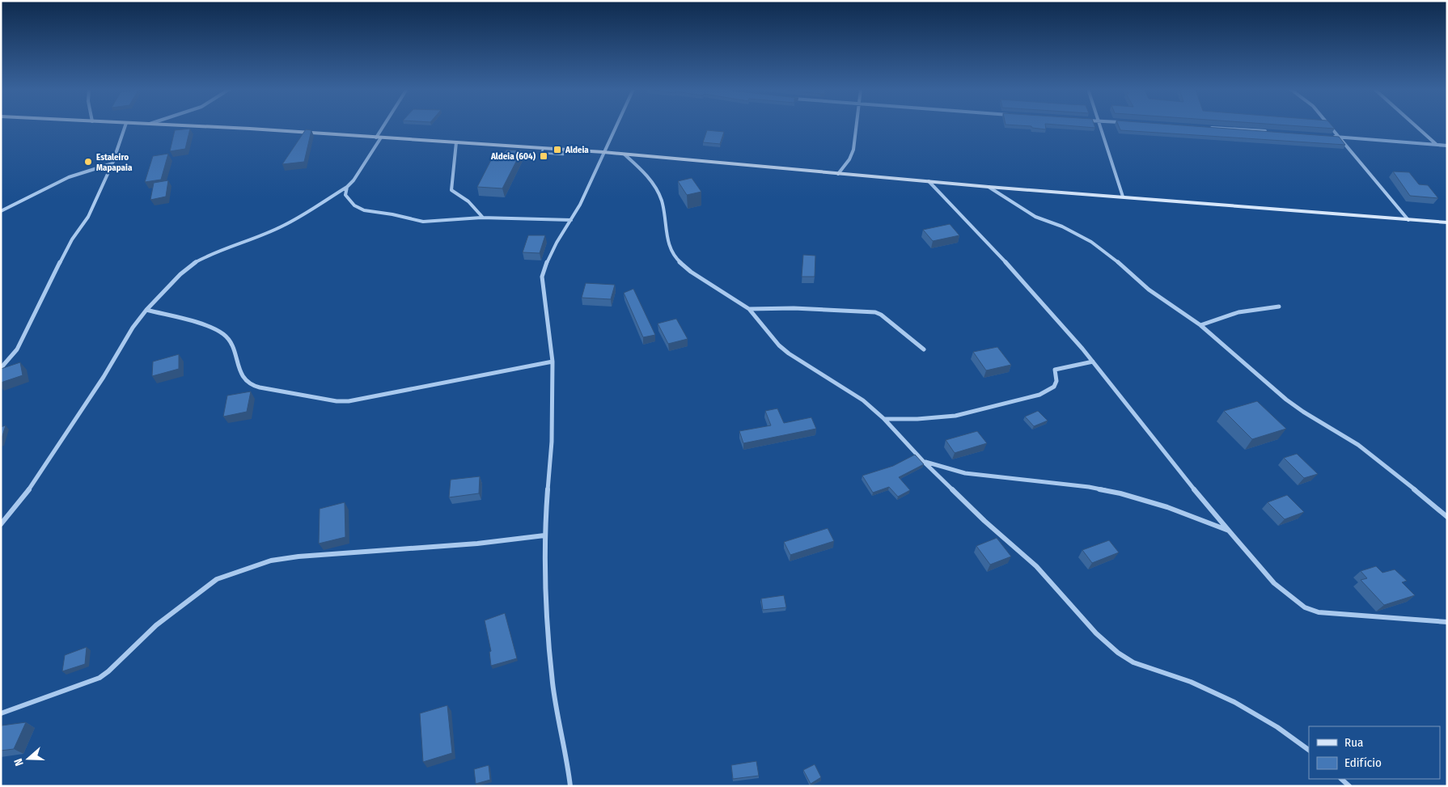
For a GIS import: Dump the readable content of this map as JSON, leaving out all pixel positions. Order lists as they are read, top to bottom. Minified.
{"places":{"transit":["Aldeia","Aldeia (604)"],"other":["Estaleiro Mapapaia"]},"legend":["Rua","Edifício"],"north":"left"}
